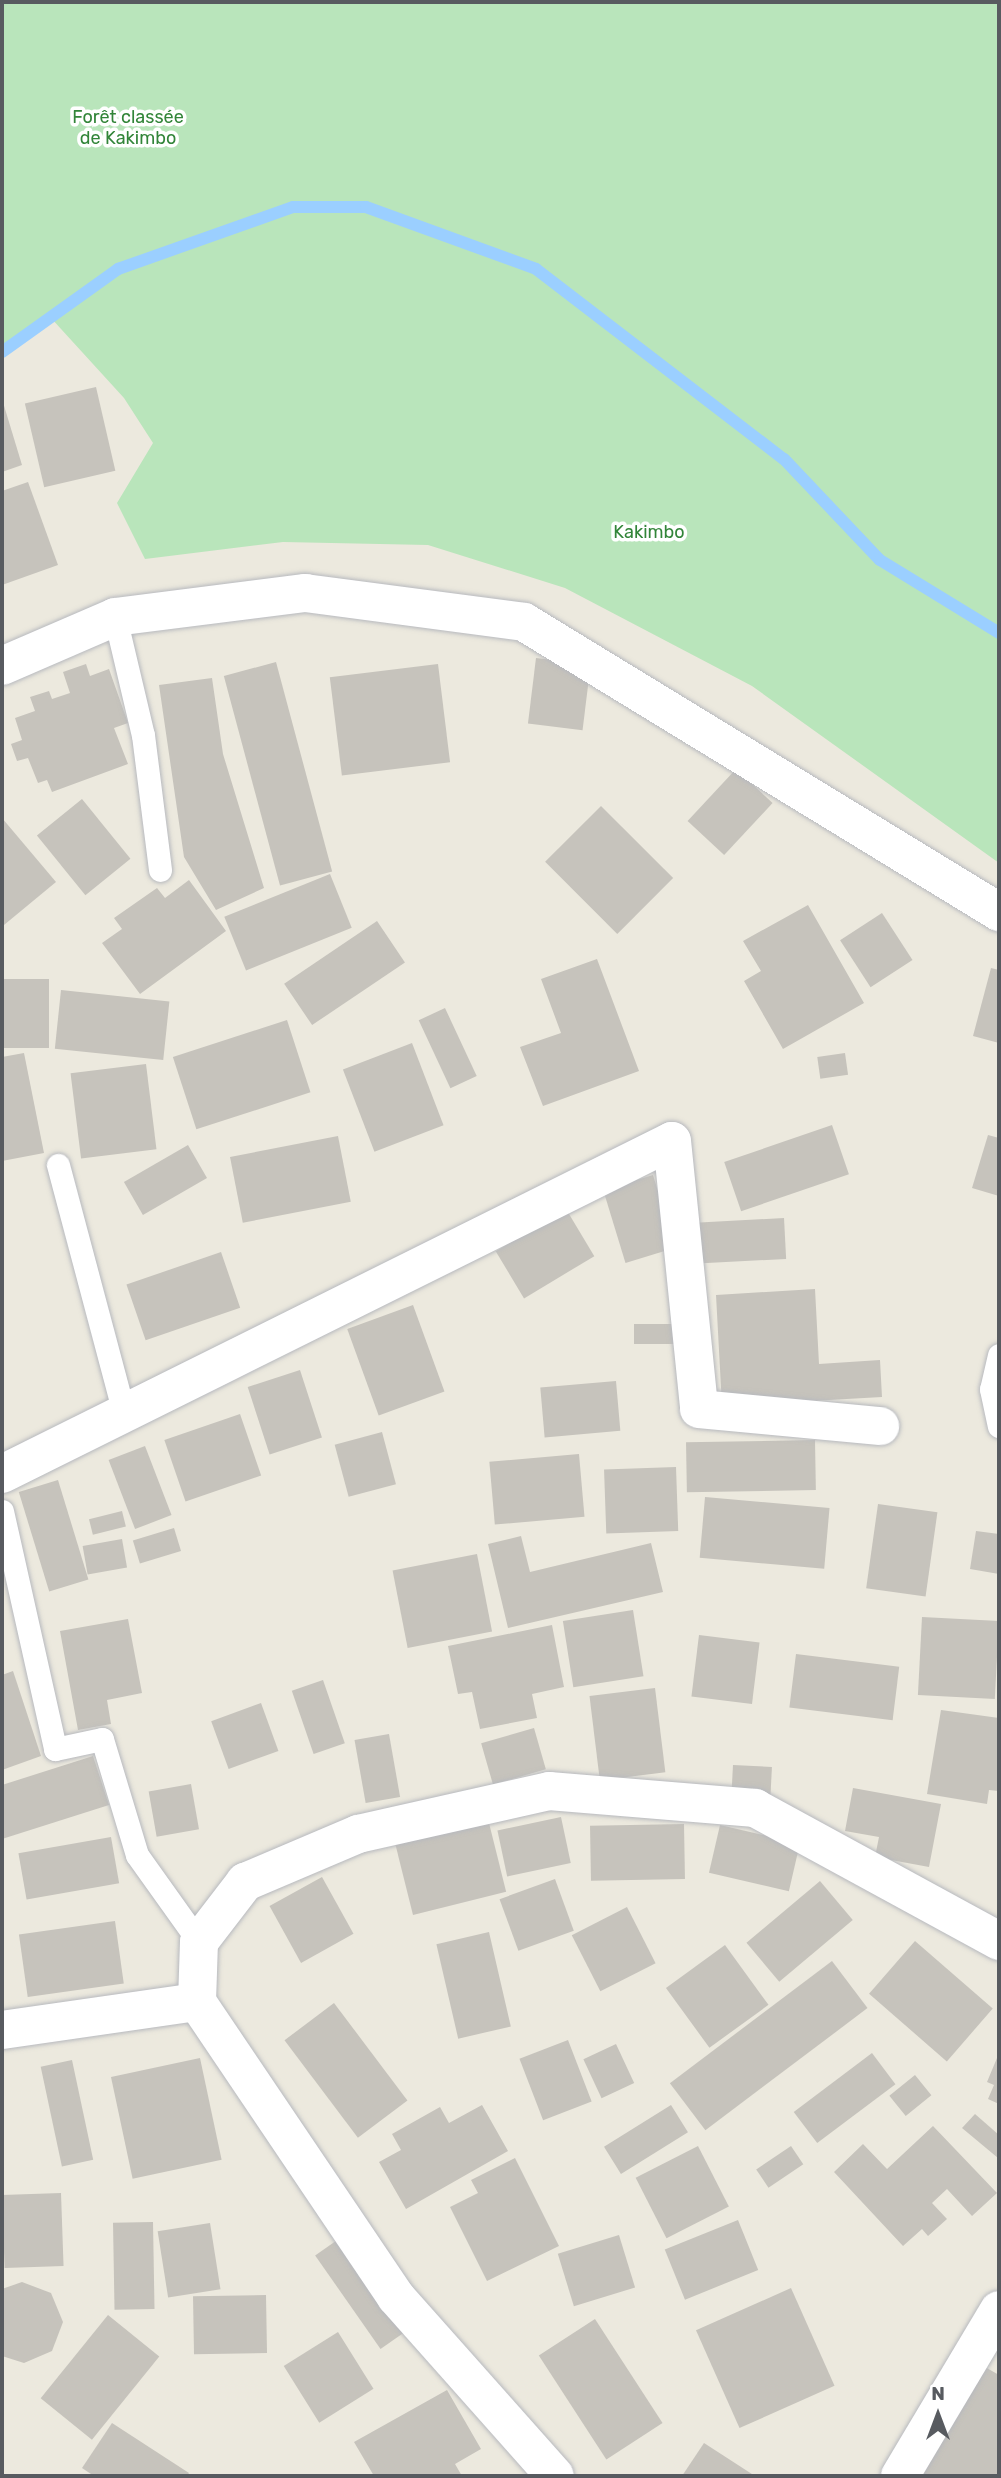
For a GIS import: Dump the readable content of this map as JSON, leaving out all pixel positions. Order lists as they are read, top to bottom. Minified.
{"parks":["Forêt classée de Kakimbo","Kakimbo"],"north":"top"}
